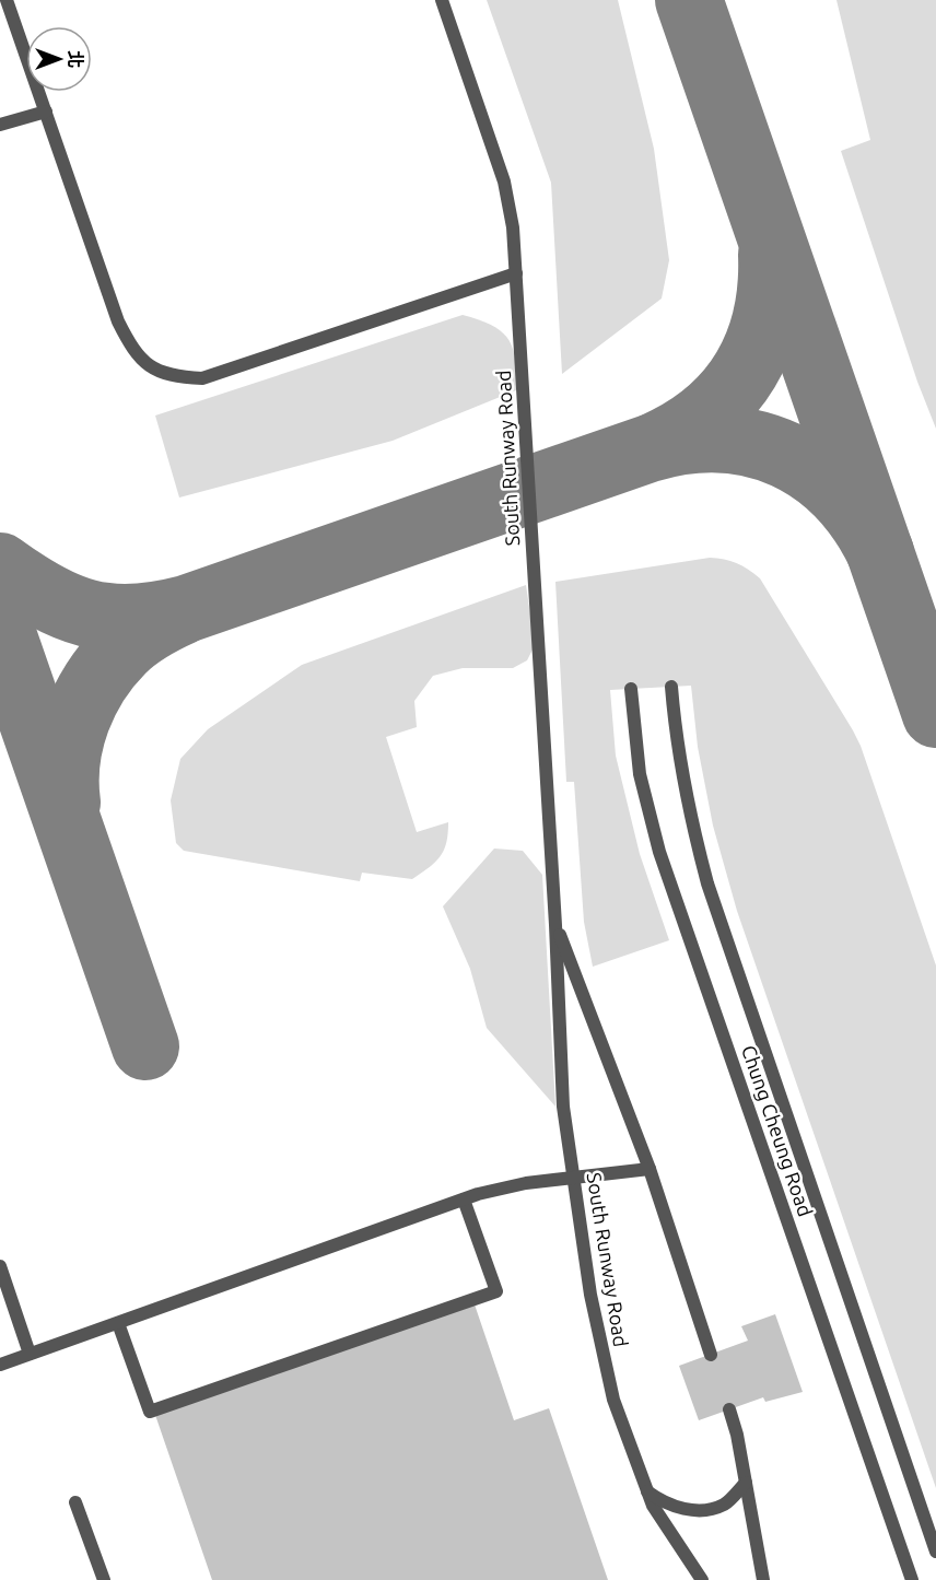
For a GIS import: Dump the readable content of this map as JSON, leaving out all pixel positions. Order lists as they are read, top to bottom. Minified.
{"streets":{"lane":["South Runway Road","Chung Cheung Road"]},"north":"right"}
